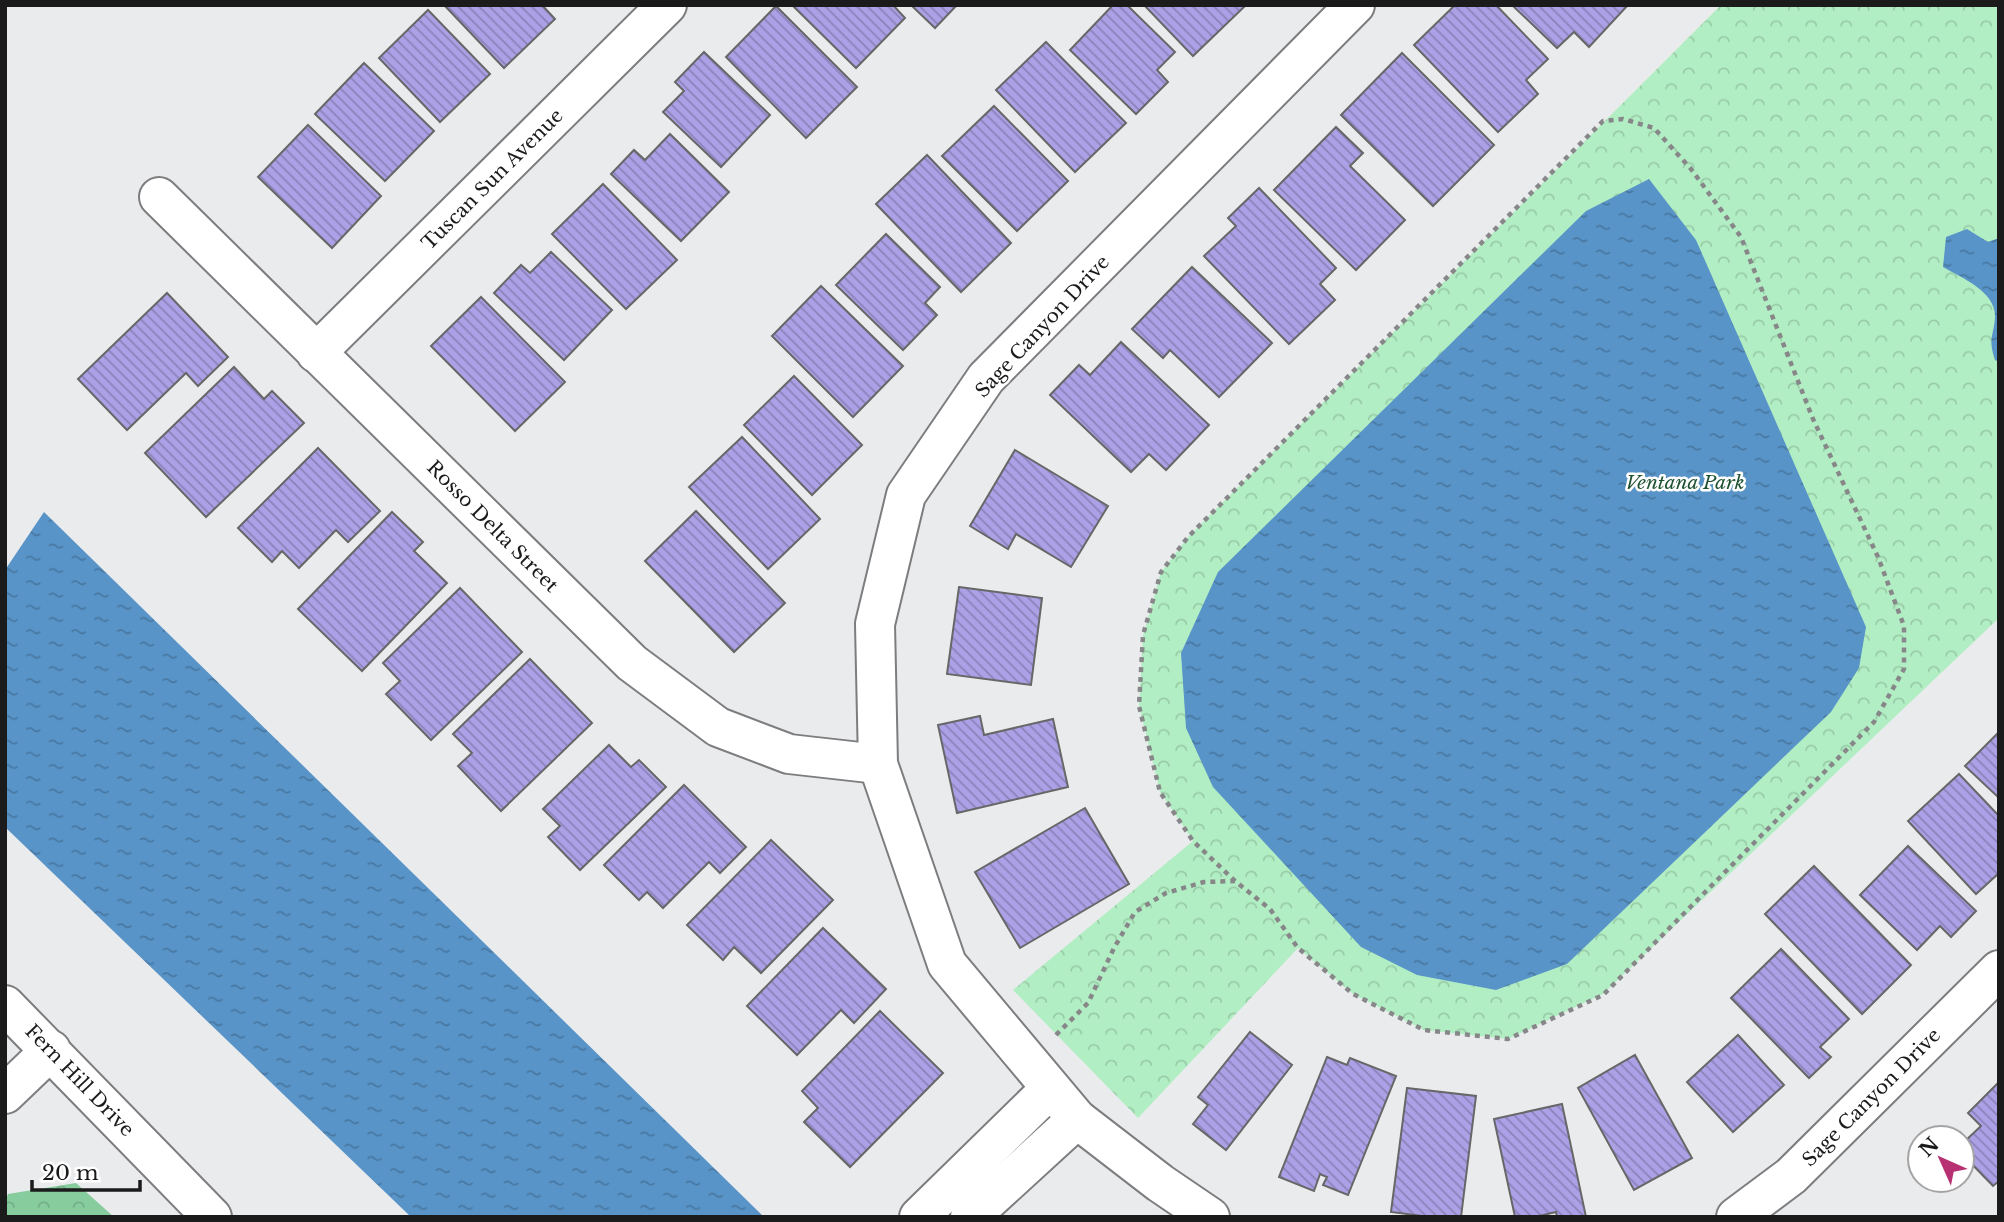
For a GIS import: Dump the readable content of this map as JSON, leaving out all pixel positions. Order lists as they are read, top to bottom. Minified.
{"streets":{"street":["Tuscan Sun Avenue","Sage Canyon Drive","Rosso Delta Street","Fern Hill Drive"]},"crossings":[["Tuscan Sun Avenue","Rosso Delta Street"],["Sage Canyon Drive","Rosso Delta Street"]],"parks":["Ventana Park"],"scale_bar":"20 m","north":"top left"}
